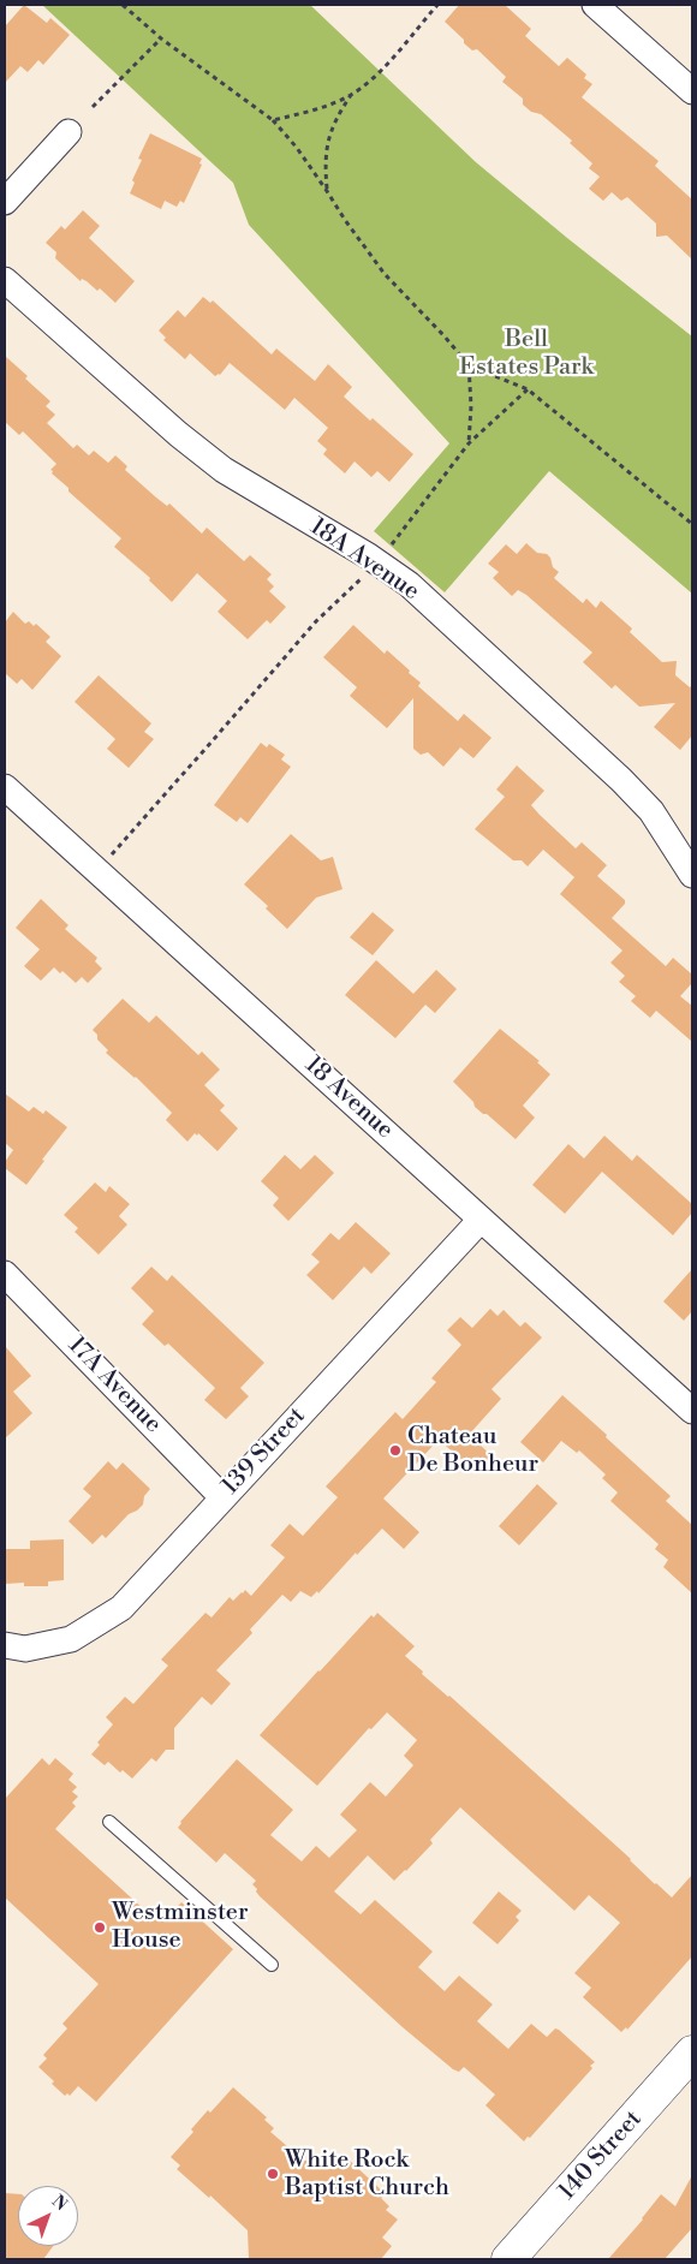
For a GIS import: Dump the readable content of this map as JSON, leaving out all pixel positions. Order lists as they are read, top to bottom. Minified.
{"streets":{"main road":["140 Street"],"street":["18A Avenue","18 Avenue","17A Avenue","139 Street"]},"crossings":[["18 Avenue","139 Street"],["17A Avenue","139 Street"]],"parks":["Bell Estates Park"],"places":["Chateau De Bonheur","Westminster House","White Rock Baptist Church"],"north":"top right"}
